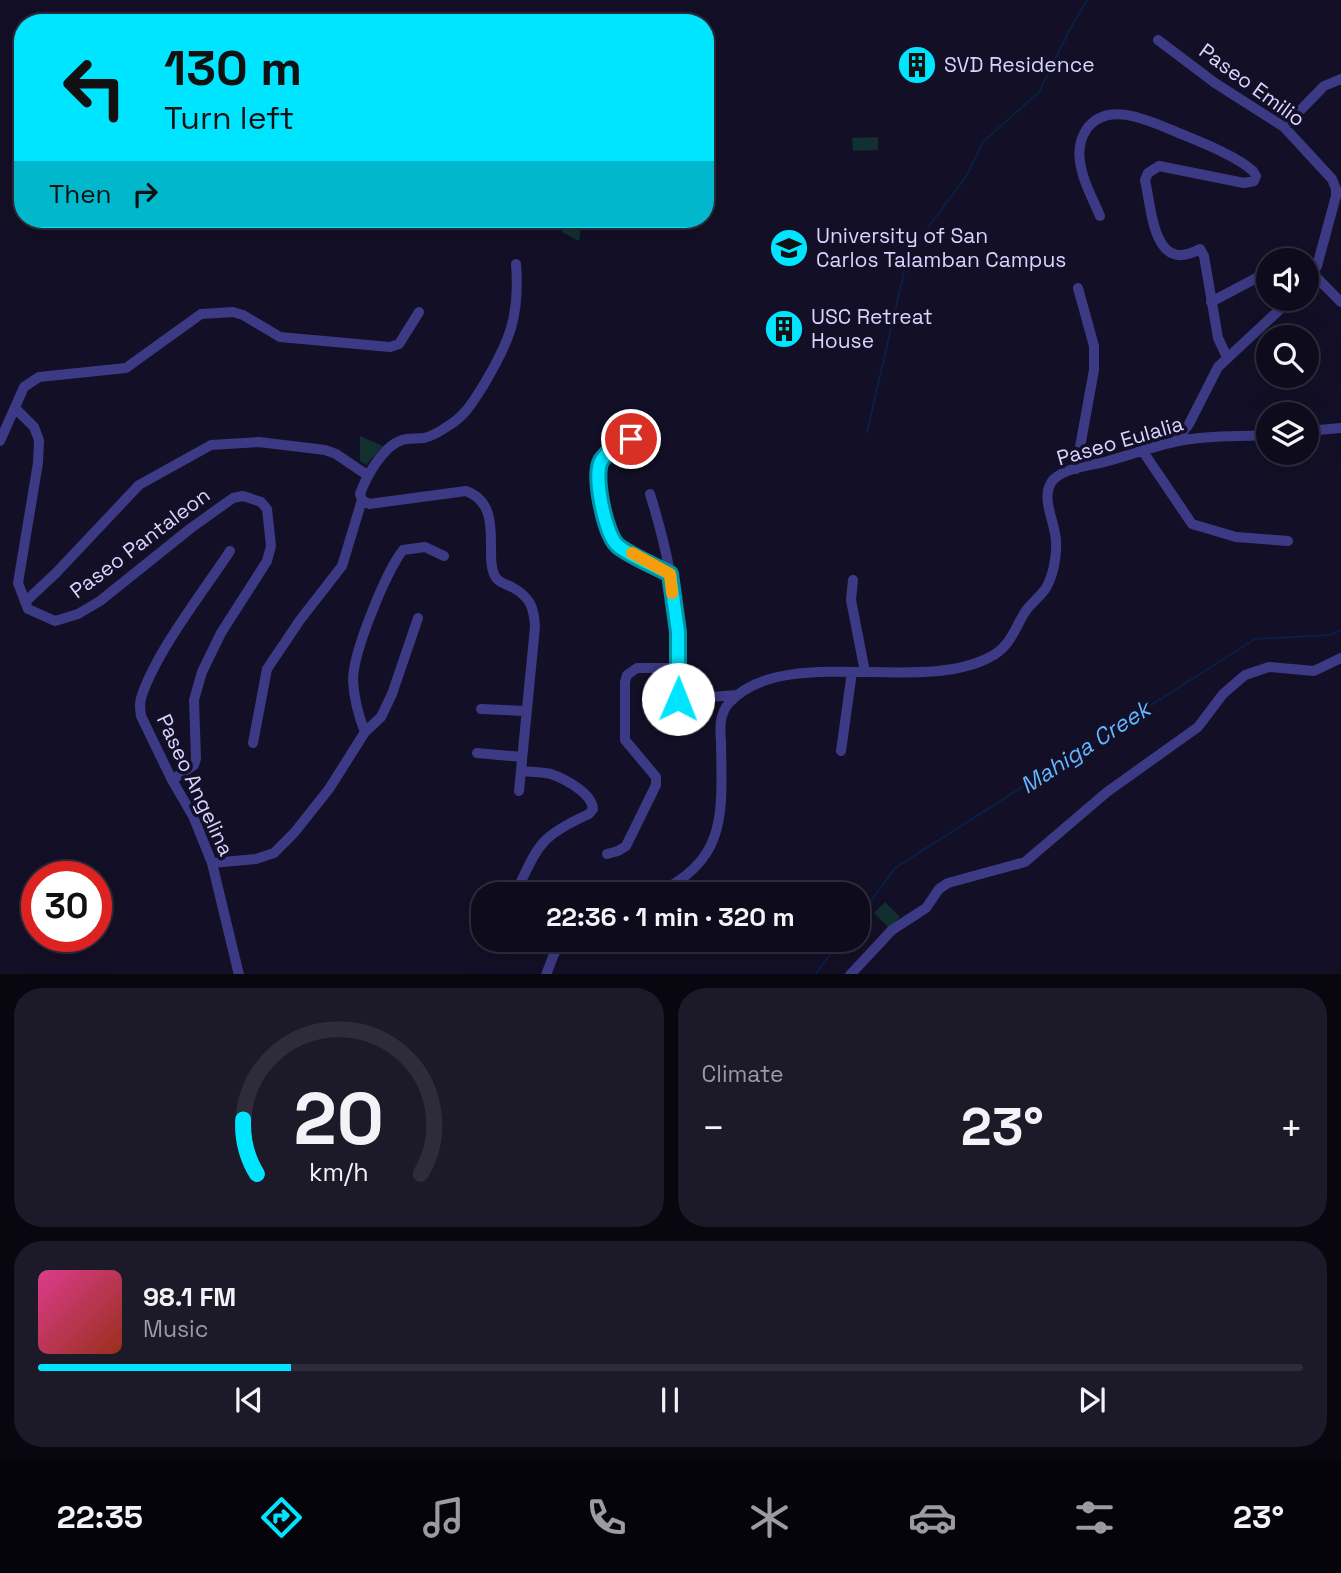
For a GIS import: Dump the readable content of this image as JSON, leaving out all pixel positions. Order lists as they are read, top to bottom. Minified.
{"streets":{"street":["Paseo Emilio","Paseo Eulalia","Paseo Pantaleon","Paseo Angelina"]},"crossings":[["Paseo Pantaleon","Paseo Angelina"]],"water":["Mahiga Creek"],"places":{"building":["SVD Residence","USC Retreat House"],"school or university":["University of San Carlos Talamban Campus"]},"page":{"turn":["130 m","Turn left"],"then":"Then","limit":"30","trip":"22:36 · 1 min · 320 m","tile":"Climate","heat":["−","23°","+"],"song":["98.1 FM","Music"],"tabs":["22:35","23°"],"gauge":["20","km/h"]}}
